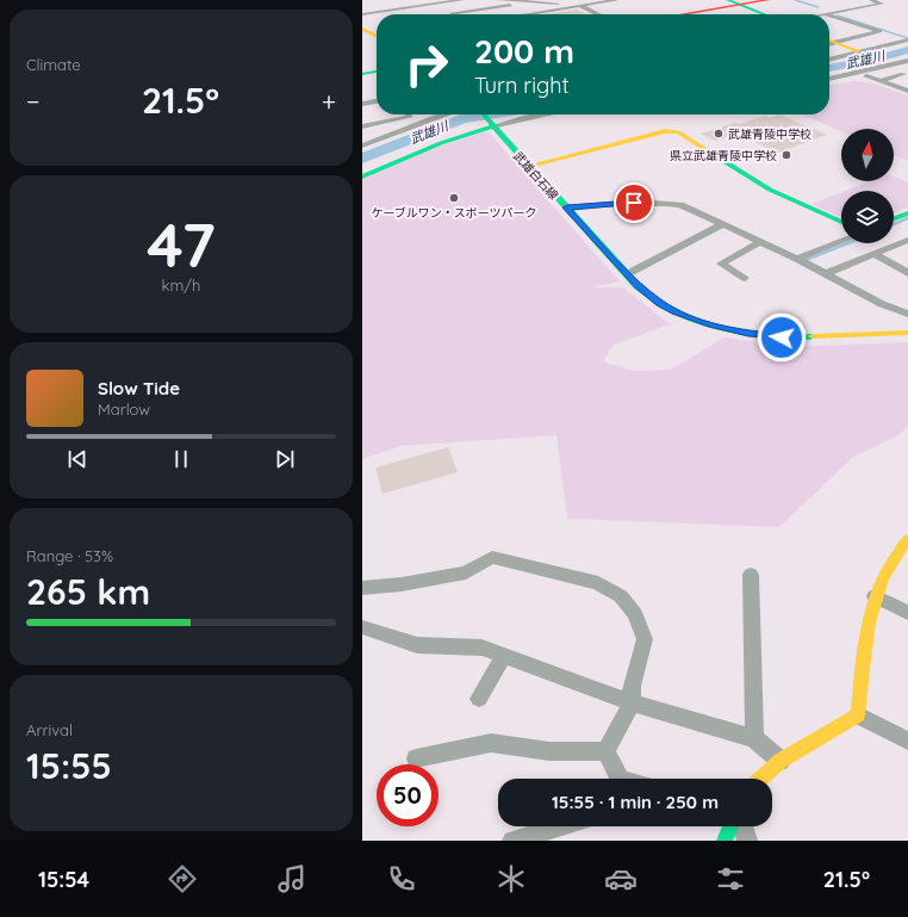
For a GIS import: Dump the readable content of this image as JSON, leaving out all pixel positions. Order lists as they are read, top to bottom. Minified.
{"streets":{"main road":["武雄白石線"]},"water":["武雄川"],"places":["武雄青陵中学校","県立武雄青陵中学校","ケーブルワン・スポーツパーク"],"north":"top","page":{"tile":["Climate",["47","km/h"],["Range · 53%","265 km"],["Arrival","15:55"]],"turn":["200 m","Turn right"],"heat":["−","21.5°","+"],"song":["Slow Tide","Marlow"],"limit":"50","trip":"15:55 · 1 min · 250 m","tabs":["15:54","21.5°"]}}
